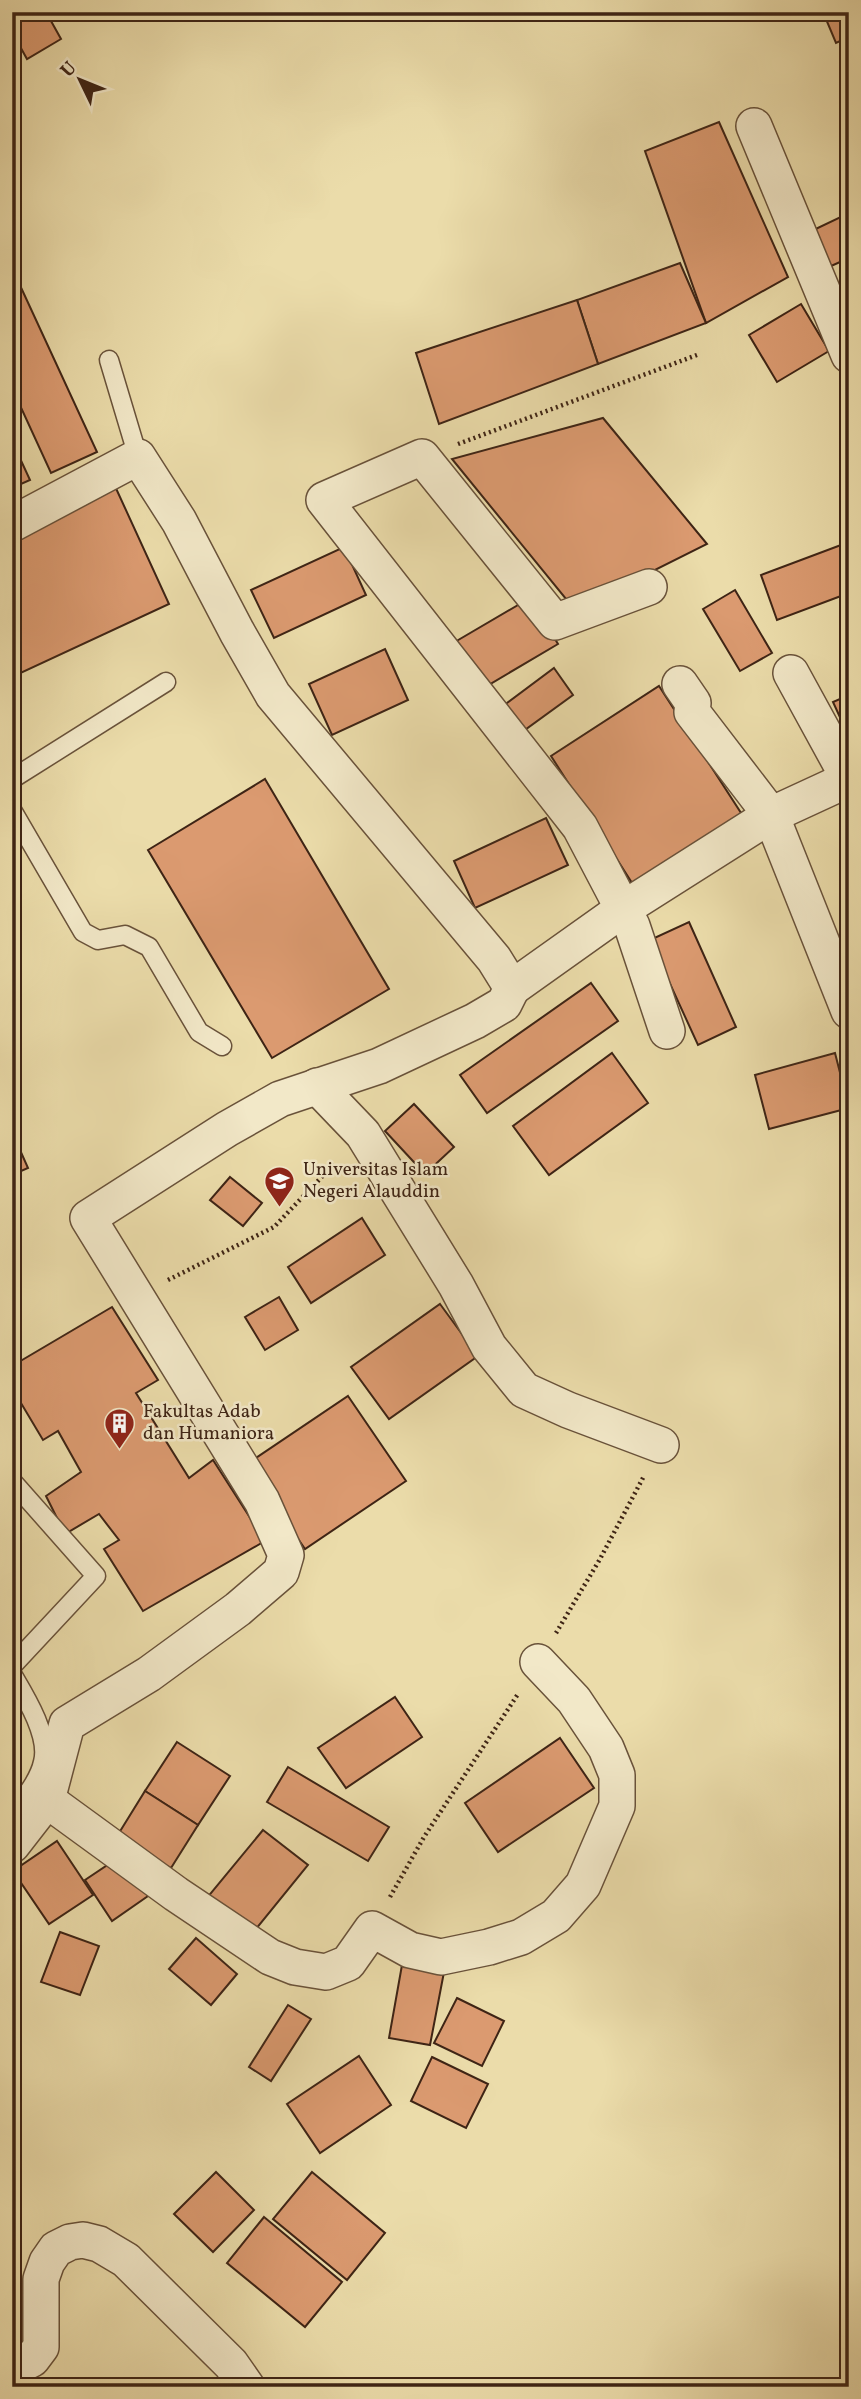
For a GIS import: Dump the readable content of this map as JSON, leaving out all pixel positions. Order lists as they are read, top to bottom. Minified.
{"places":{"school or university":["Universitas Islam Negeri Alauddin"],"building":["Fakultas Adab dan Humaniora"]},"north":"top left"}
